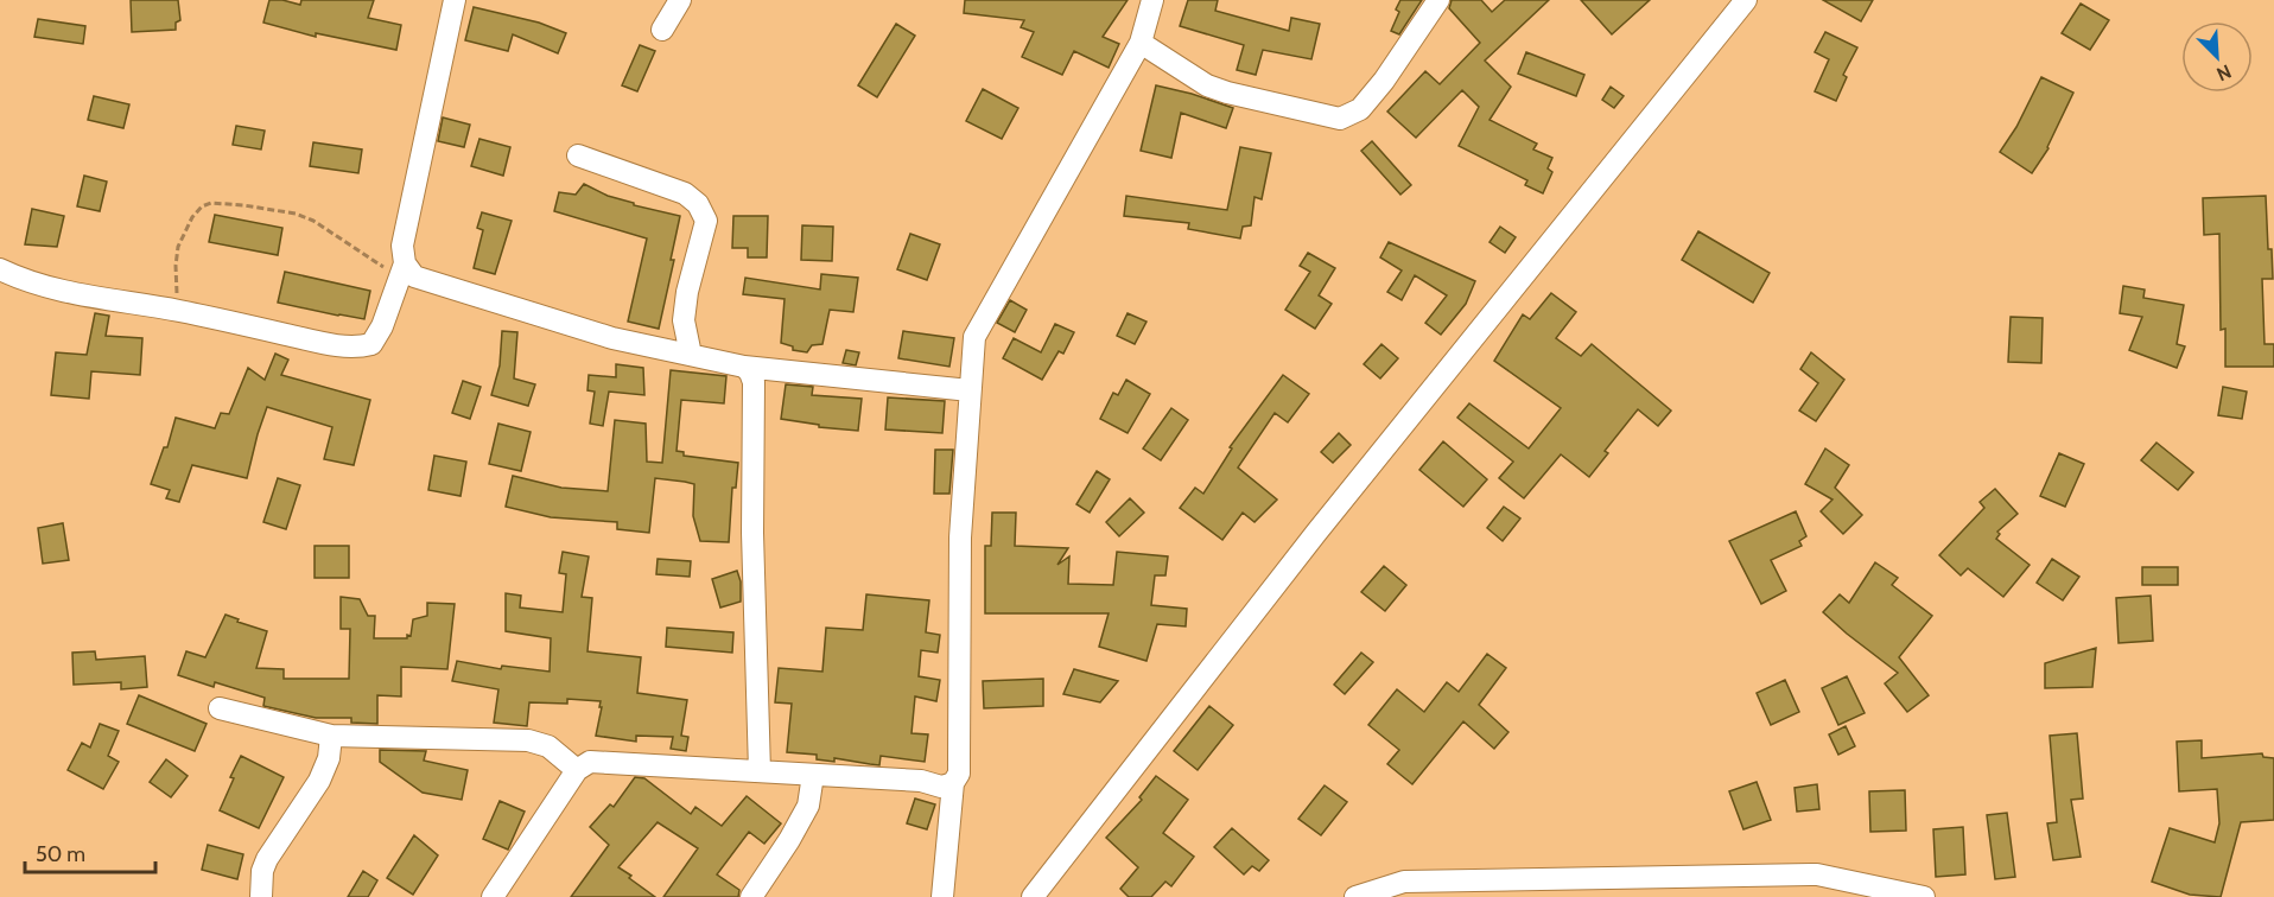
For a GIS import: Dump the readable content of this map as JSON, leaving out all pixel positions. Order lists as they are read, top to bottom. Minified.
{"scale_bar":"50 m","north":"bottom right"}
